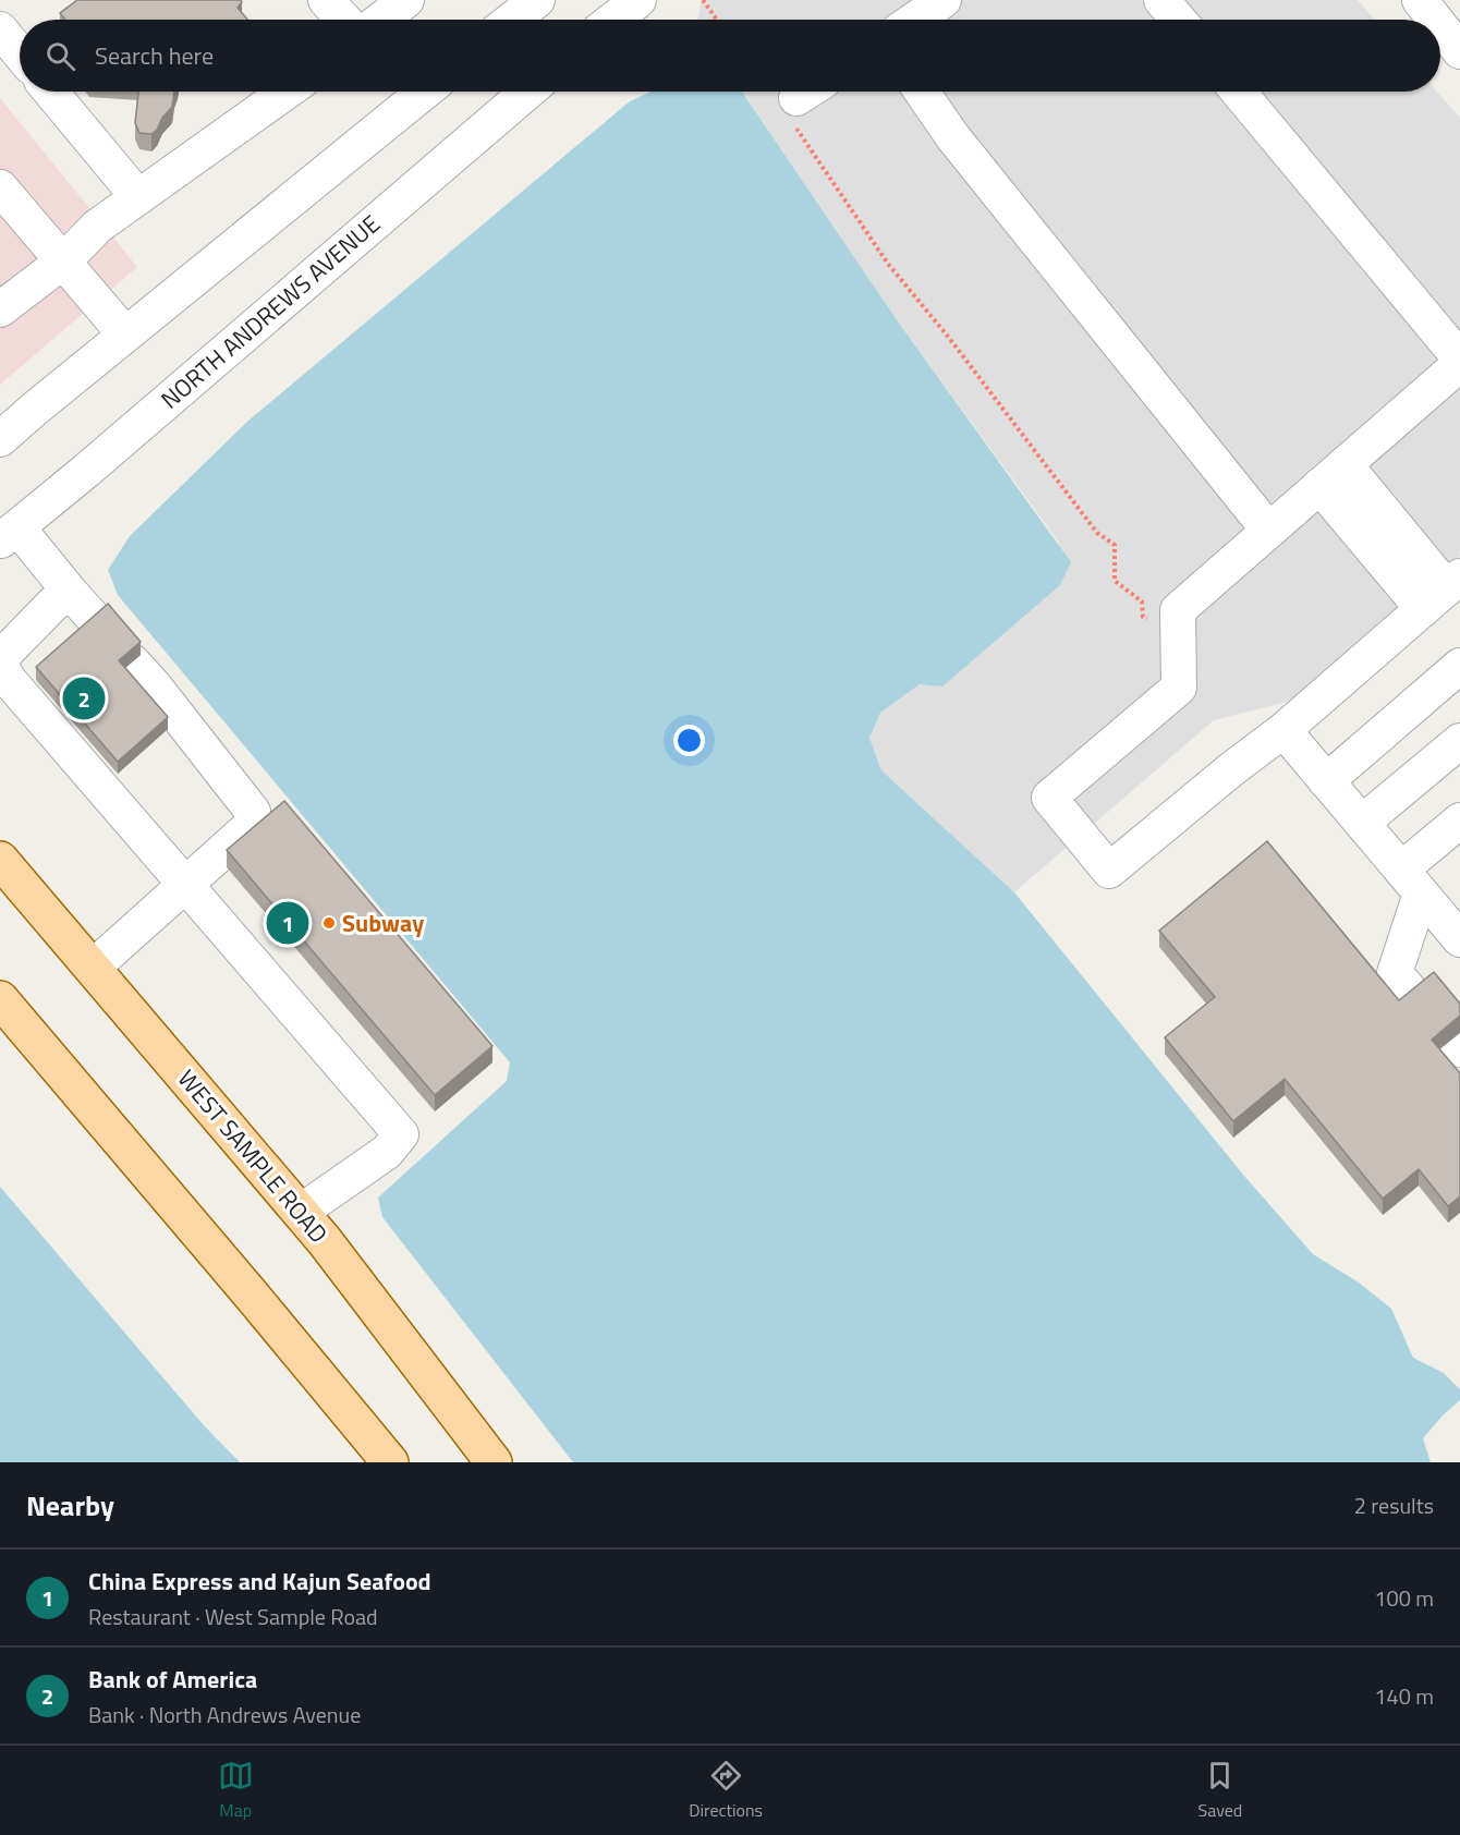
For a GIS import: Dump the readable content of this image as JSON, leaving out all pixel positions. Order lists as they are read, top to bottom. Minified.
{"streets":{"main road":["WEST SAMPLE ROAD"],"street":["NORTH ANDREWS AVENUE"]},"places":["Subway"],"page":{"search":"Search here","pins":["2","1"],"heading":["Nearby","2 results"],"list":[{"mark":"1","name":"China Express and Kajun Seafood","note":"Restaurant · West Sample Road","value":"100 m"},{"mark":"2","name":"Bank of America","note":"Bank · North Andrews Avenue","value":"140 m"}],"nav":["Map","Directions","Saved"]}}
